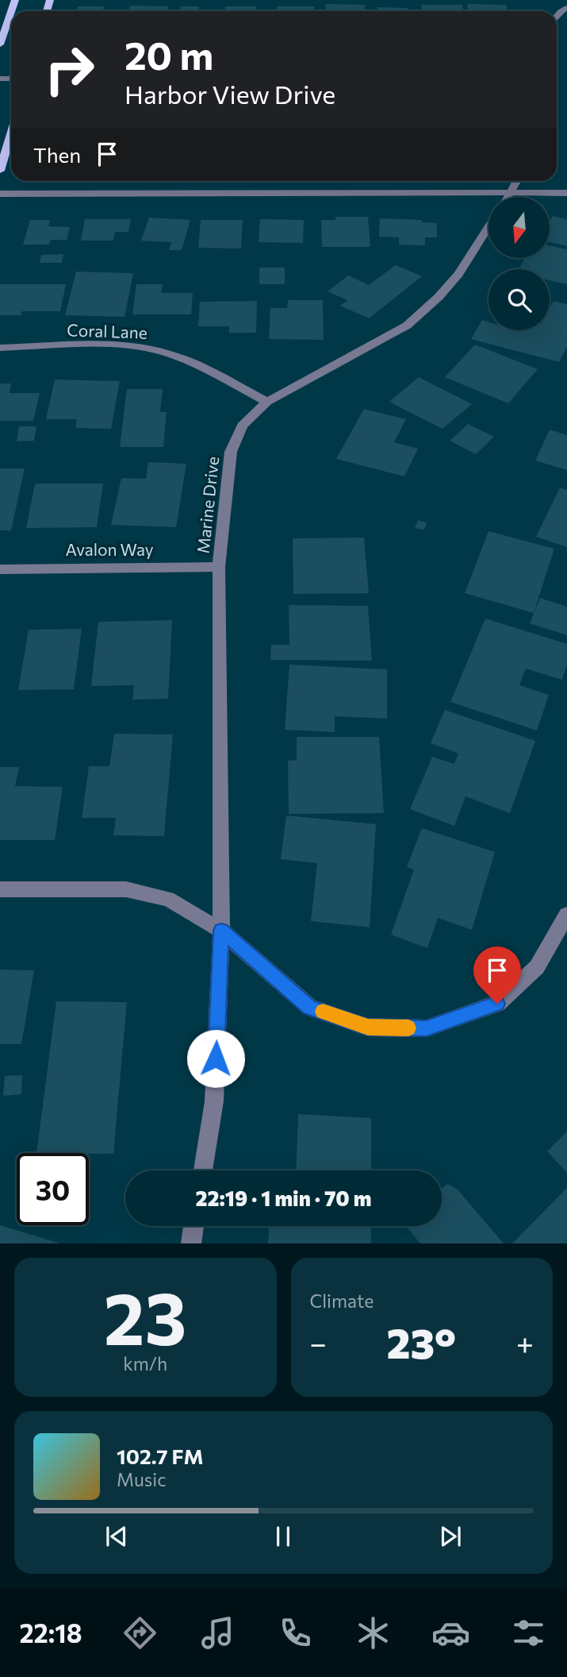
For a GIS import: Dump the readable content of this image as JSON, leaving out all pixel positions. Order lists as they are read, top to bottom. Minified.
{"streets":{"street":["Coral Lane","Marine Drive","Avalon Way"]},"crossings":[["Coral Lane","Marine Drive"],["Marine Drive","Avalon Way"]],"north":"bottom","page":{"turn":["20 m","Harbor View Drive"],"then":"Then","limit":"30","trip":"22:19 · 1 min · 70 m","tile":[["23","km/h"],"Climate"],"heat":["−","23°","+"],"song":["102.7 FM","Music"],"tabs":"22:18"}}
